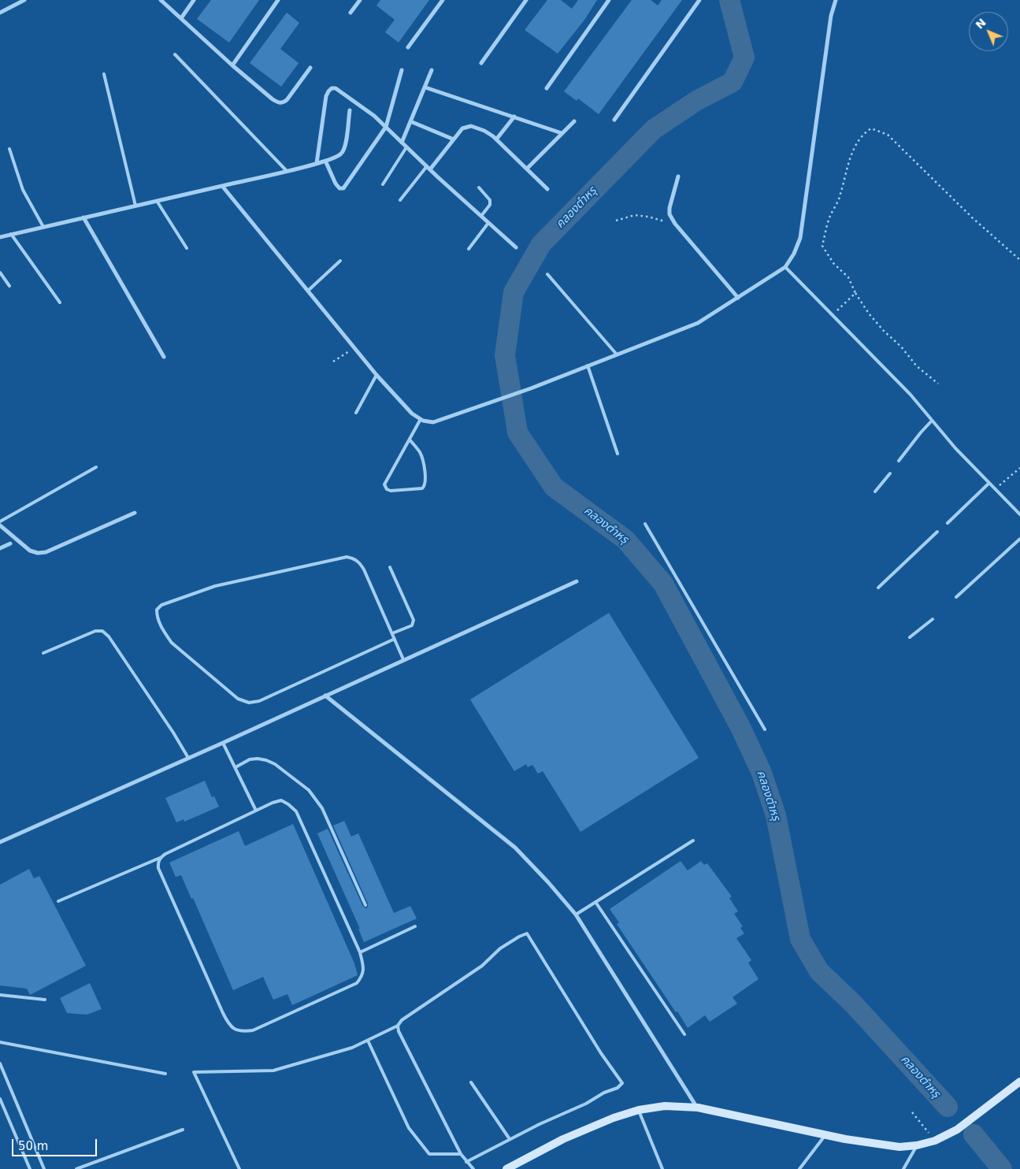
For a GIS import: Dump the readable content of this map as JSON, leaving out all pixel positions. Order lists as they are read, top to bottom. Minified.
{"water":["คลองตำหรุ"],"scale_bar":"50 m","north":"top left"}
